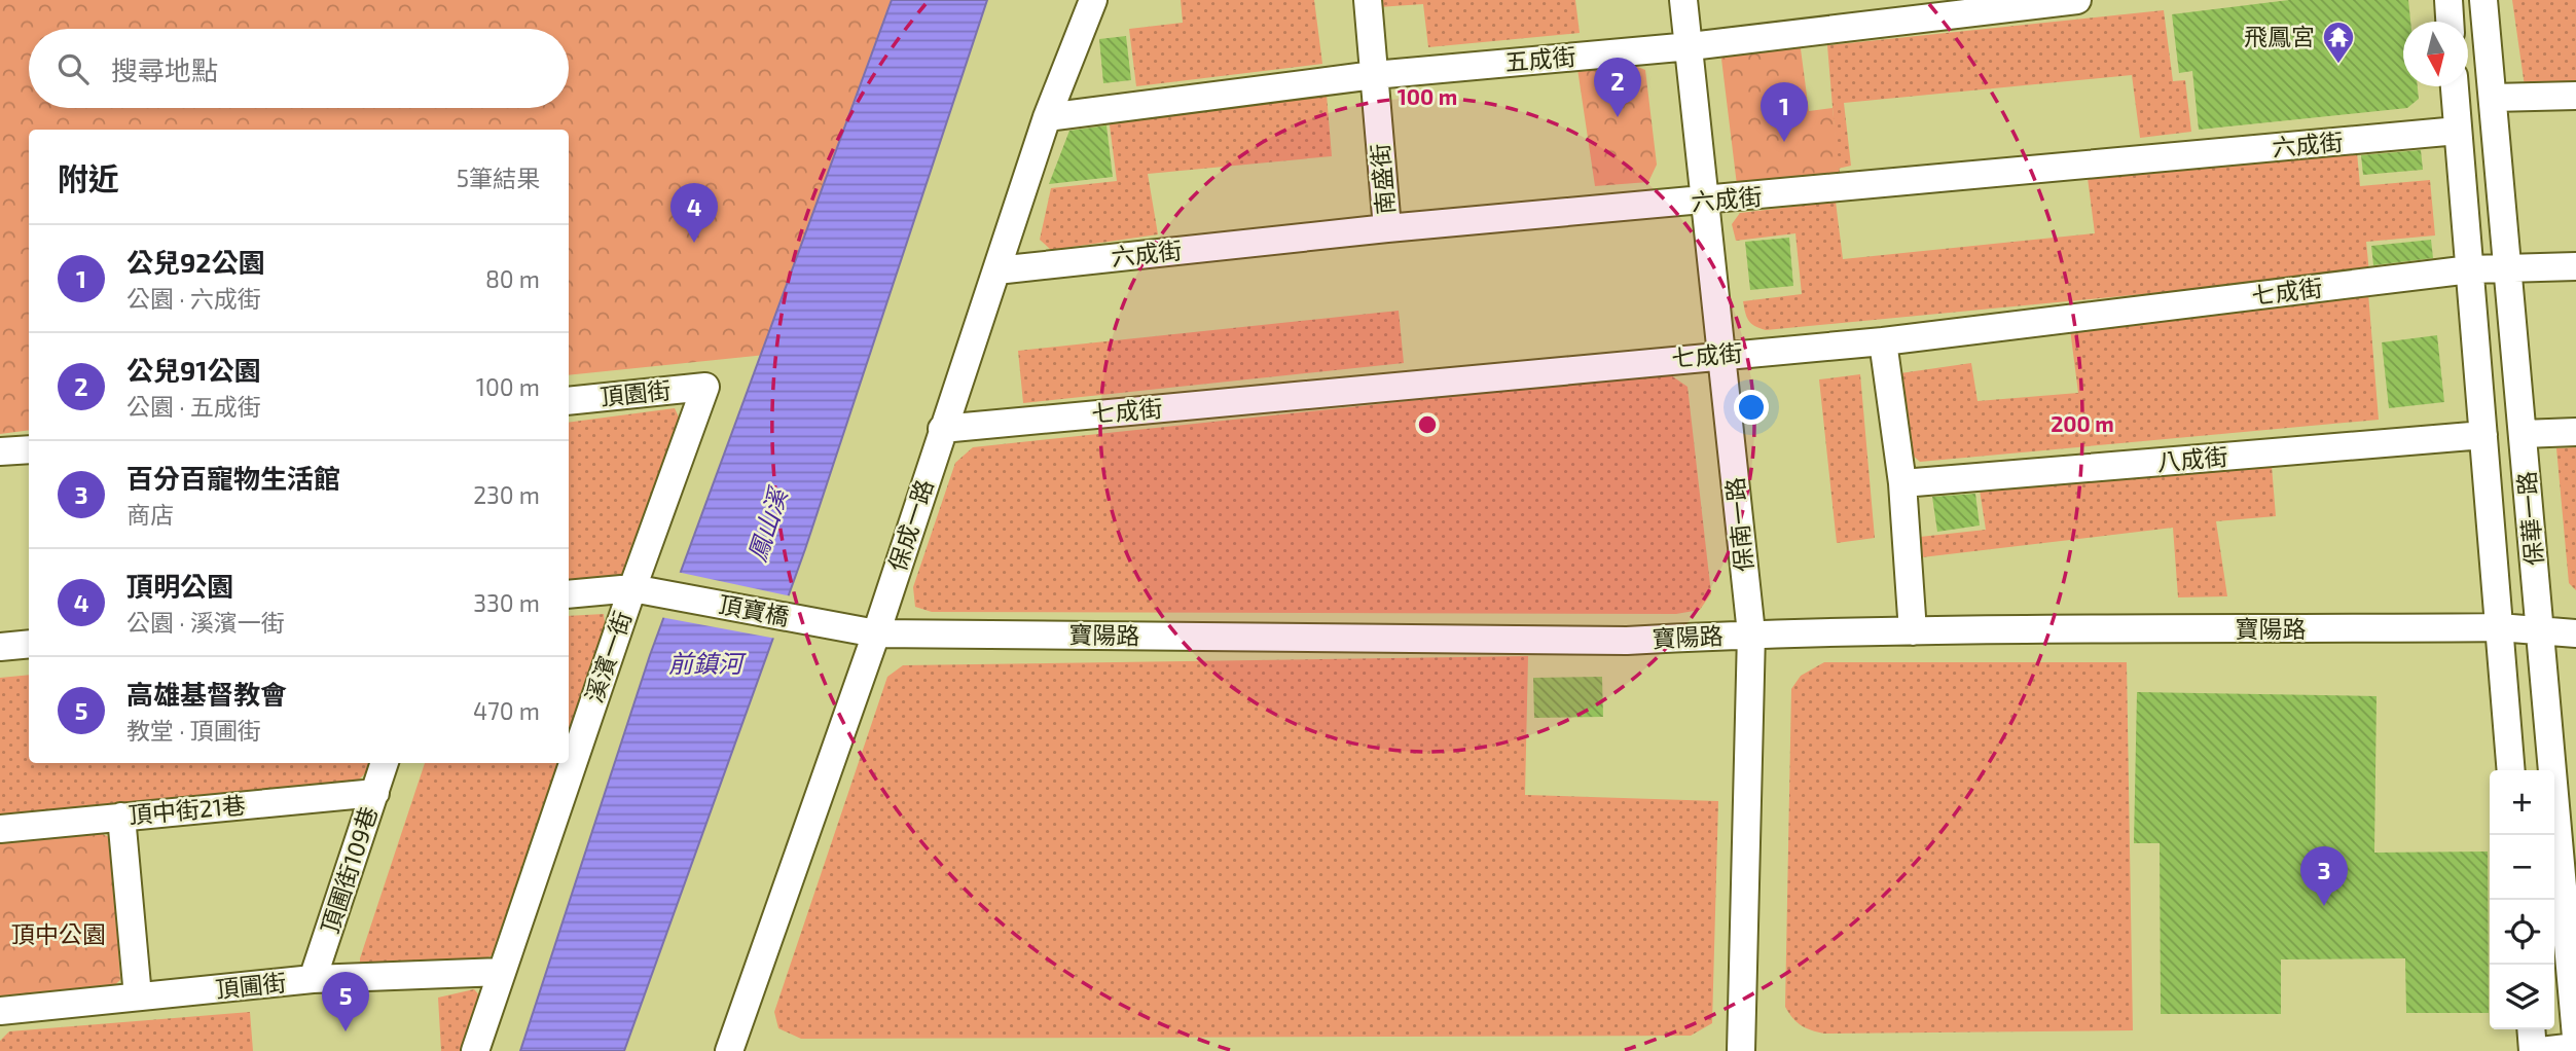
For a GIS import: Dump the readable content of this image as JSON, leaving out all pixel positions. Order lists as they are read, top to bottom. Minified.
{"streets":{"street":["五成街","六成街","南盛街","七成街","頂園街","八成街","保華一路","保南一路","保成一路","頂寶橋","寶陽路","溪濱一街","頂中街21巷","頂圃街109巷","頂圃街"]},"crossings":[["五成街","南盛街"],["五成街","保南一路"],["五成街","保成一路"],["六成街","南盛街"],["六成街","保華一路"],["六成街","保南一路"],["六成街","保成一路"],["七成街","保華一路"],["七成街","保南一路"],["七成街","保成一路"],["頂園街","溪濱一街"],["八成街","保華一路"],["保華一路","寶陽路"],["保南一路","寶陽路"],["保成一路","頂寶橋"],["保成一路","寶陽路"],["頂寶橋","寶陽路"],["頂寶橋","溪濱一街"],["溪濱一街","頂圃街"],["頂中街21巷","頂圃街109巷"],["頂圃街109巷","頂圃街"]],"water":["鳳山溪","前鎮河"],"parks":["頂中公園"],"places":{"temple":["飛鳳宮"]},"north":"bottom","page":{"search":"搜尋地點","pins":["2","1","4","3","5"],"heading":["附近","5筆結果"],"list":[{"mark":"1","name":"公兒92公園","note":"公園 · 六成街","value":"80 m"},{"mark":"2","name":"公兒91公園","note":"公園 · 五成街","value":"100 m"},{"mark":"3","name":"百分百寵物生活館","note":"商店","value":"230 m"},{"mark":"4","name":"頂明公園","note":"公園 · 溪濱一街","value":"330 m"},{"mark":"5","name":"高雄基督教會","note":"教堂 · 頂圃街","value":"470 m"}],"map_buttons":["+","−"]},"rings":["100 m","200 m"]}
